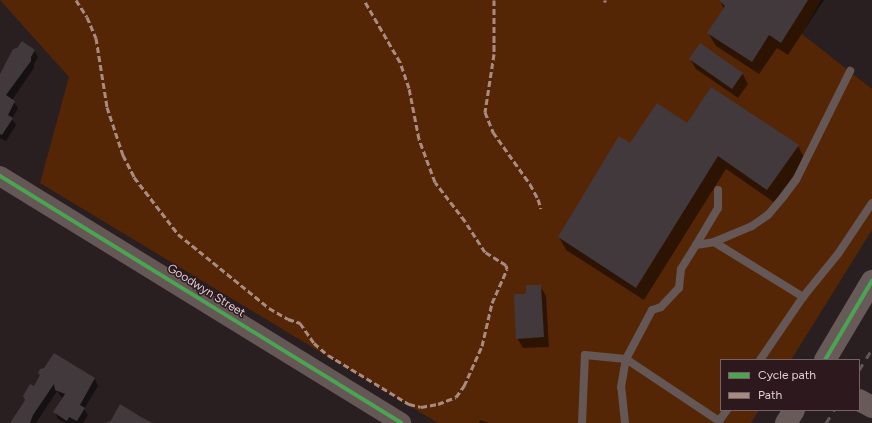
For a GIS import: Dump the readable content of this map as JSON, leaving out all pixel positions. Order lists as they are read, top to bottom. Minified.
{"streets":{"street":["Goodwyn Street"]},"legend":["Cycle path","Path"]}
